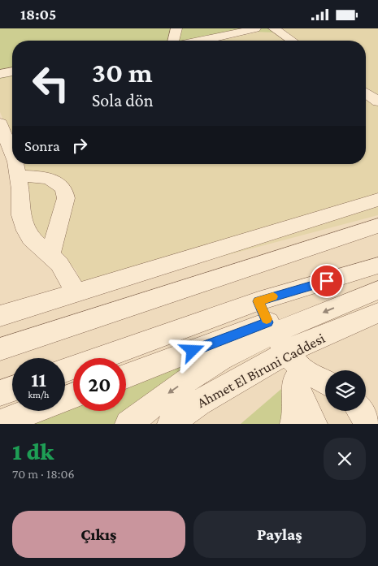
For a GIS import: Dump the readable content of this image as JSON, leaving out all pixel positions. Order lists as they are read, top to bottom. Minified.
{"streets":{"street":["Ahmet El Biruni Caddesi"]},"page":{"status":"18:05","turn":["30 m","Sola dön"],"then":"Sonra","speed":"11 km/h","limit":"20","heading":["1 dk","70 m · 18:06"],"buttons":["Çıkış","Paylaş"]}}
